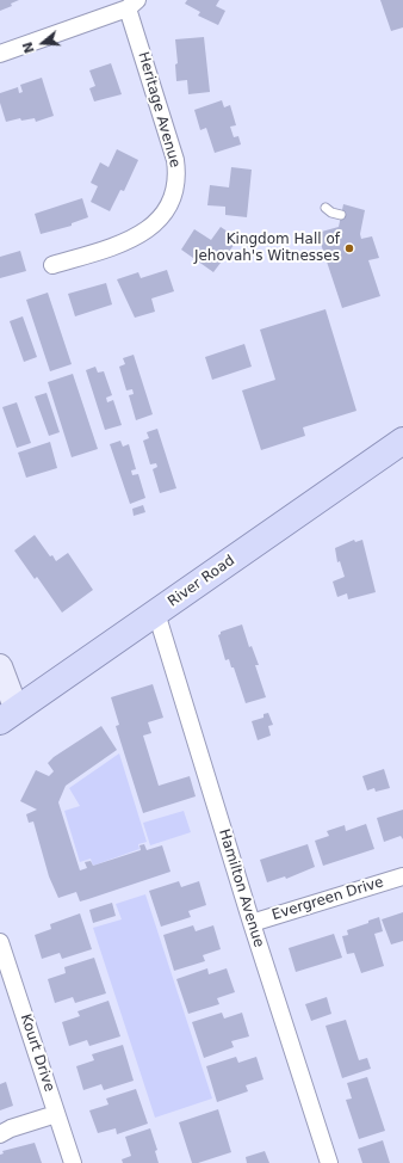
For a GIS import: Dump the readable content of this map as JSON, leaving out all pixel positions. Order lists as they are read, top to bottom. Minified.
{"streets":{"main road":["River Road"],"street":["Heritage Avenue","Hamilton Avenue","Evergreen Drive","Kourt Drive"]},"crossings":[["River Road","Hamilton Avenue"],["Hamilton Avenue","Evergreen Drive"]],"places":["Kingdom Hall of Jehovah's Witnesses"],"north":"left"}
